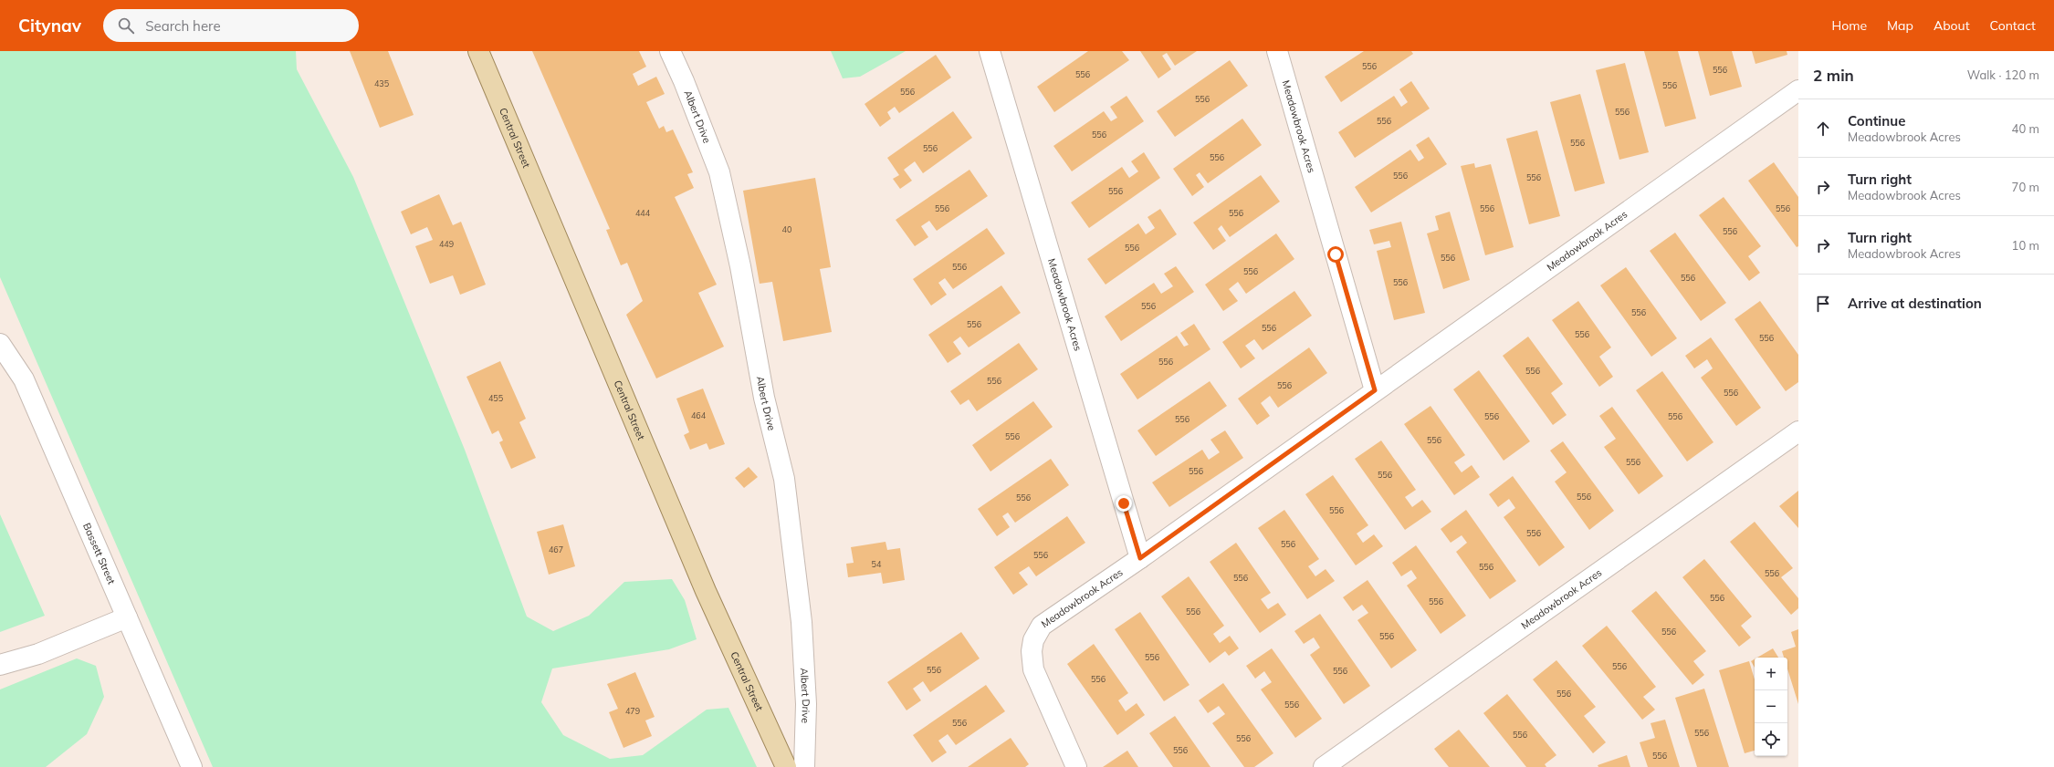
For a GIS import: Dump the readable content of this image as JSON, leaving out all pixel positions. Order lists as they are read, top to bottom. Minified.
{"streets":{"main road":["Central Street"],"street":["Albert Drive","Meadowbrook Acres","Bassett Street"]},"house_numbers":["556","556","556","435","556","556","556","556","556","556","556","556","556","556","556","556","556","556","556","444","556","40","556","449","556","556","556","556","556","556","556","556","556","556","556","556","556","556","556","556","556","455","464","556","556","556","556","556","556","556","556","556","556","556","556","556","467","556","54","556","556","556","556","556","556","556","556","556","556","556","556","556","556","556","479","556","556","556","556","556","556"],"page":{"header":"Citynav","search":"Search here","nav":["Home","Map","About","Contact"],"heading":["2 min","Walk · 120 m"],"list":[["Continue","Meadowbrook Acres","40 m"],["Turn right","Meadowbrook Acres","70 m"],["Turn right","Meadowbrook Acres","10 m"],"Arrive at destination"],"map_buttons":["+","−"]}}
